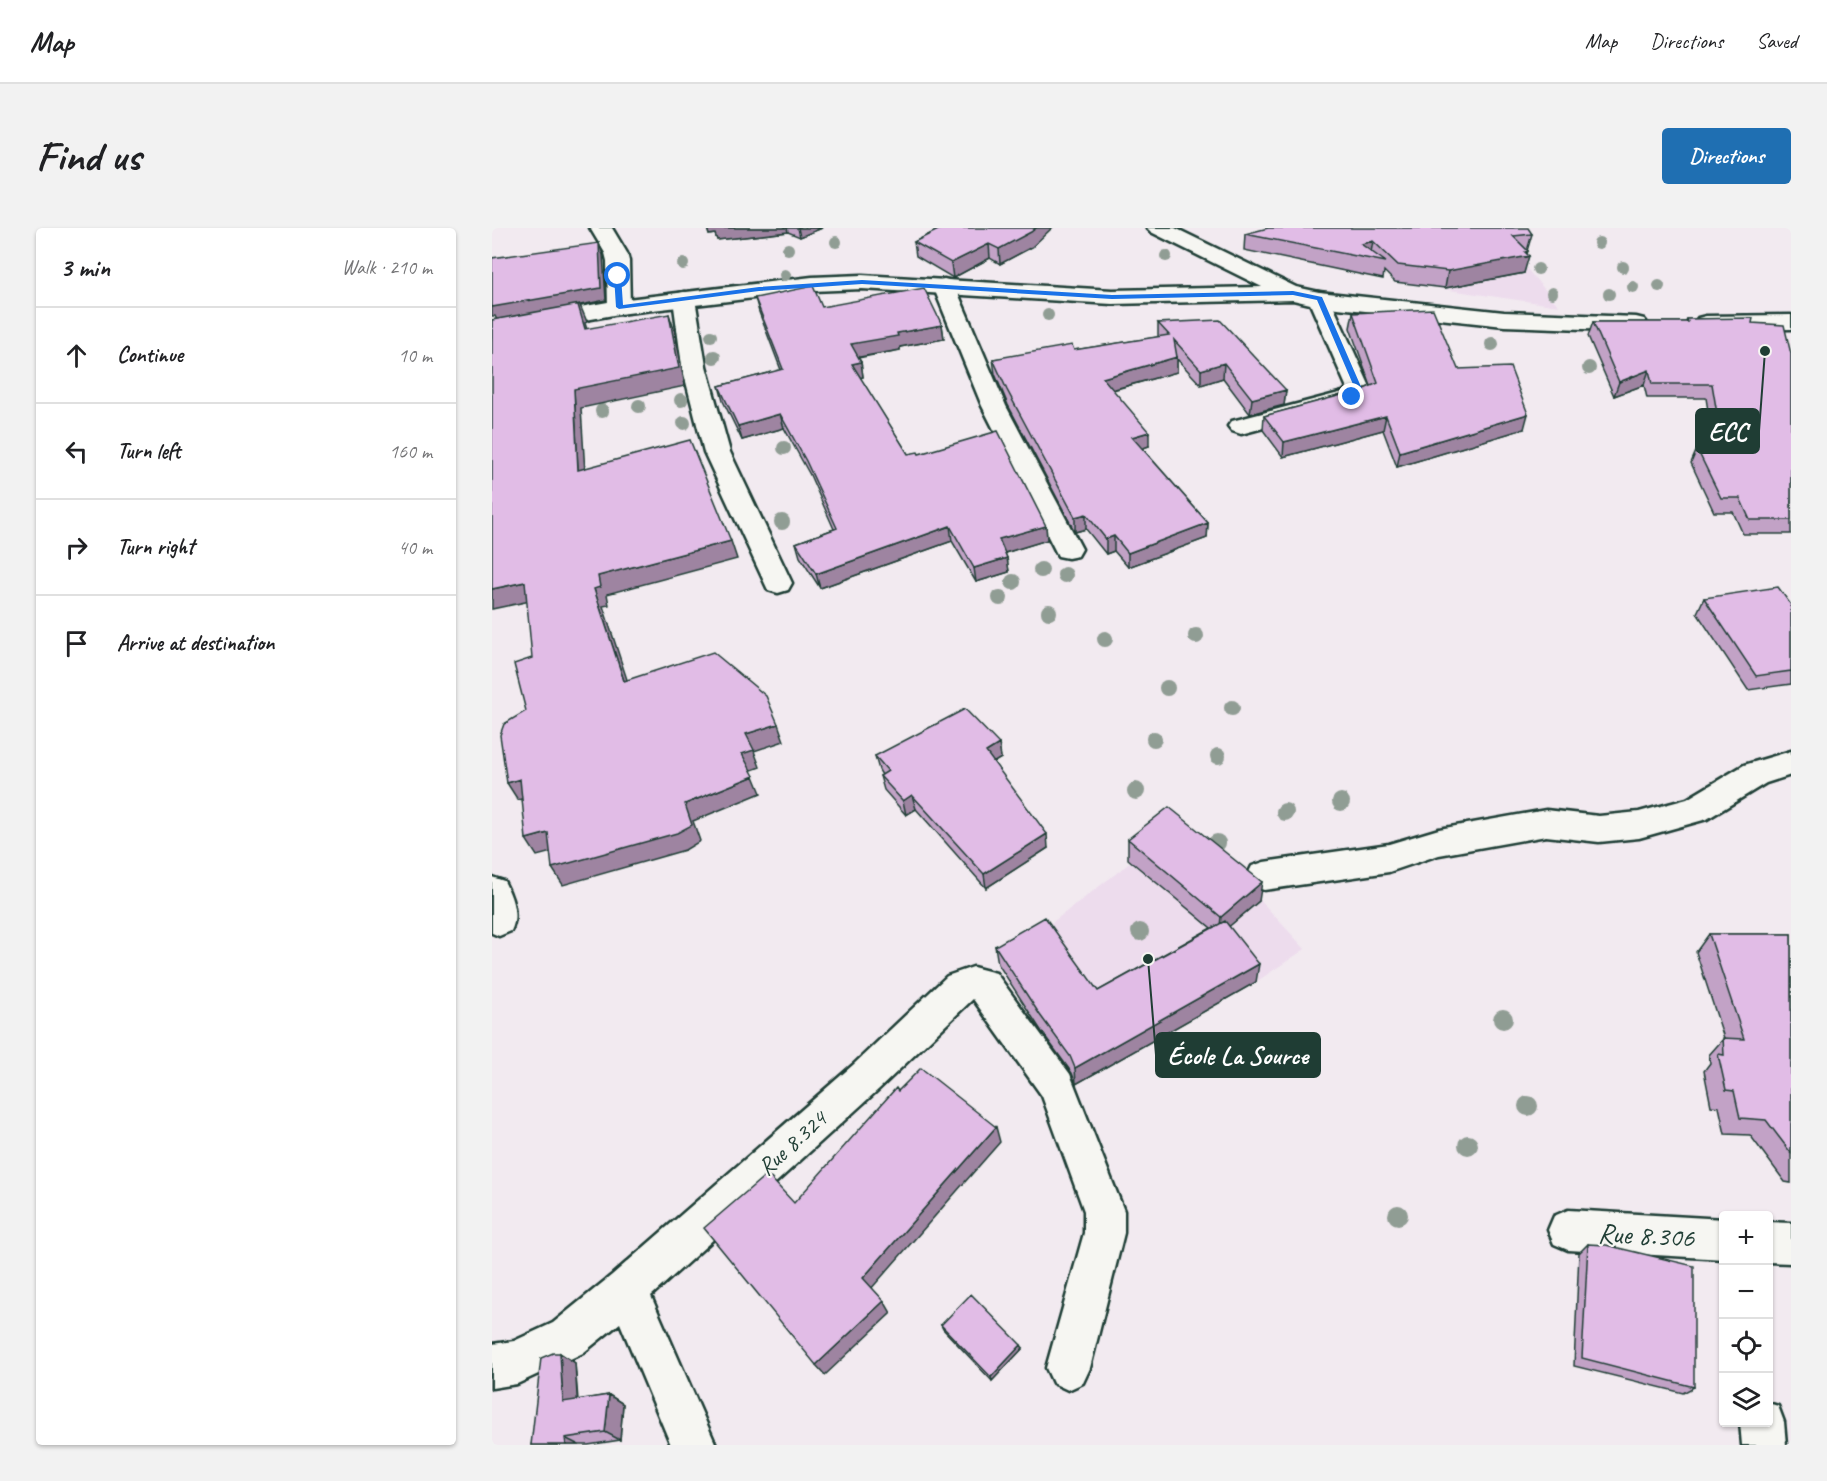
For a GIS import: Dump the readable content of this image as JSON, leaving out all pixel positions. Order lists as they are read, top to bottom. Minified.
{"streets":{"street":["Rue 8.324","Rue 8.306"]},"places":["ECC","École La Source"],"page":{"header":"Map","nav":["Map","Directions","Saved"],"buttons":"Directions","title":"Find us","heading":["3 min","Walk · 210 m"],"list":[["Continue","10 m"],["Turn left","160 m"],["Turn right","40 m"],"Arrive at destination"],"map_buttons":["+","−"]}}
